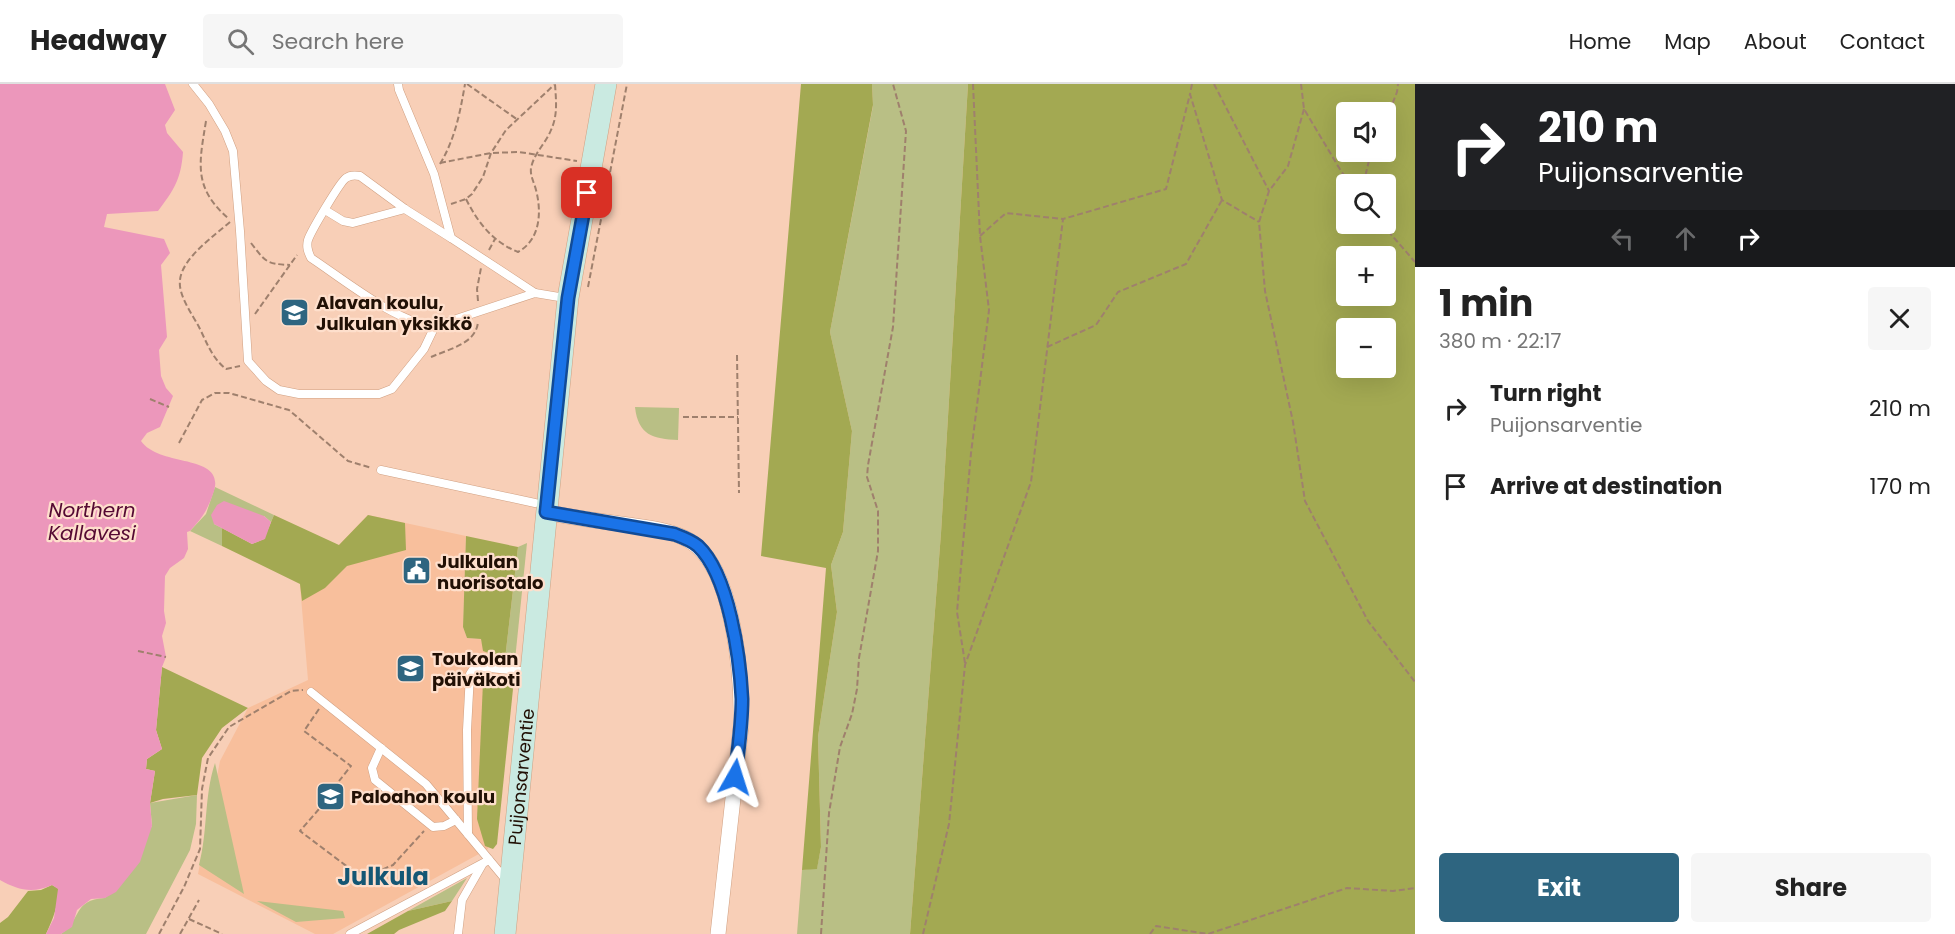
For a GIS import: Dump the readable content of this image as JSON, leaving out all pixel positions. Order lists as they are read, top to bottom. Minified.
{"streets":{"main road":["Puijonsarventie"]},"districts":["Julkula"],"water":["Northern Kallavesi"],"places":{"school or university":["Alavan koulu, Julkulan yksikkö","Toukolan päiväkoti","Paloahon koulu"],"public building":["Julkulan nuorisotalo"]},"page":{"header":"Headway","search":"Search here","nav":["Home","Map","About","Contact"],"turn":["210 m","Puijonsarventie"],"map_buttons":["+","−"],"heading":["1 min","380 m · 22:17"],"list":[{"name":"Turn right","note":"Puijonsarventie","value":"210 m"},{"name":"Arrive at destination","value":"170 m"}],"buttons":["Exit","Share"]}}
